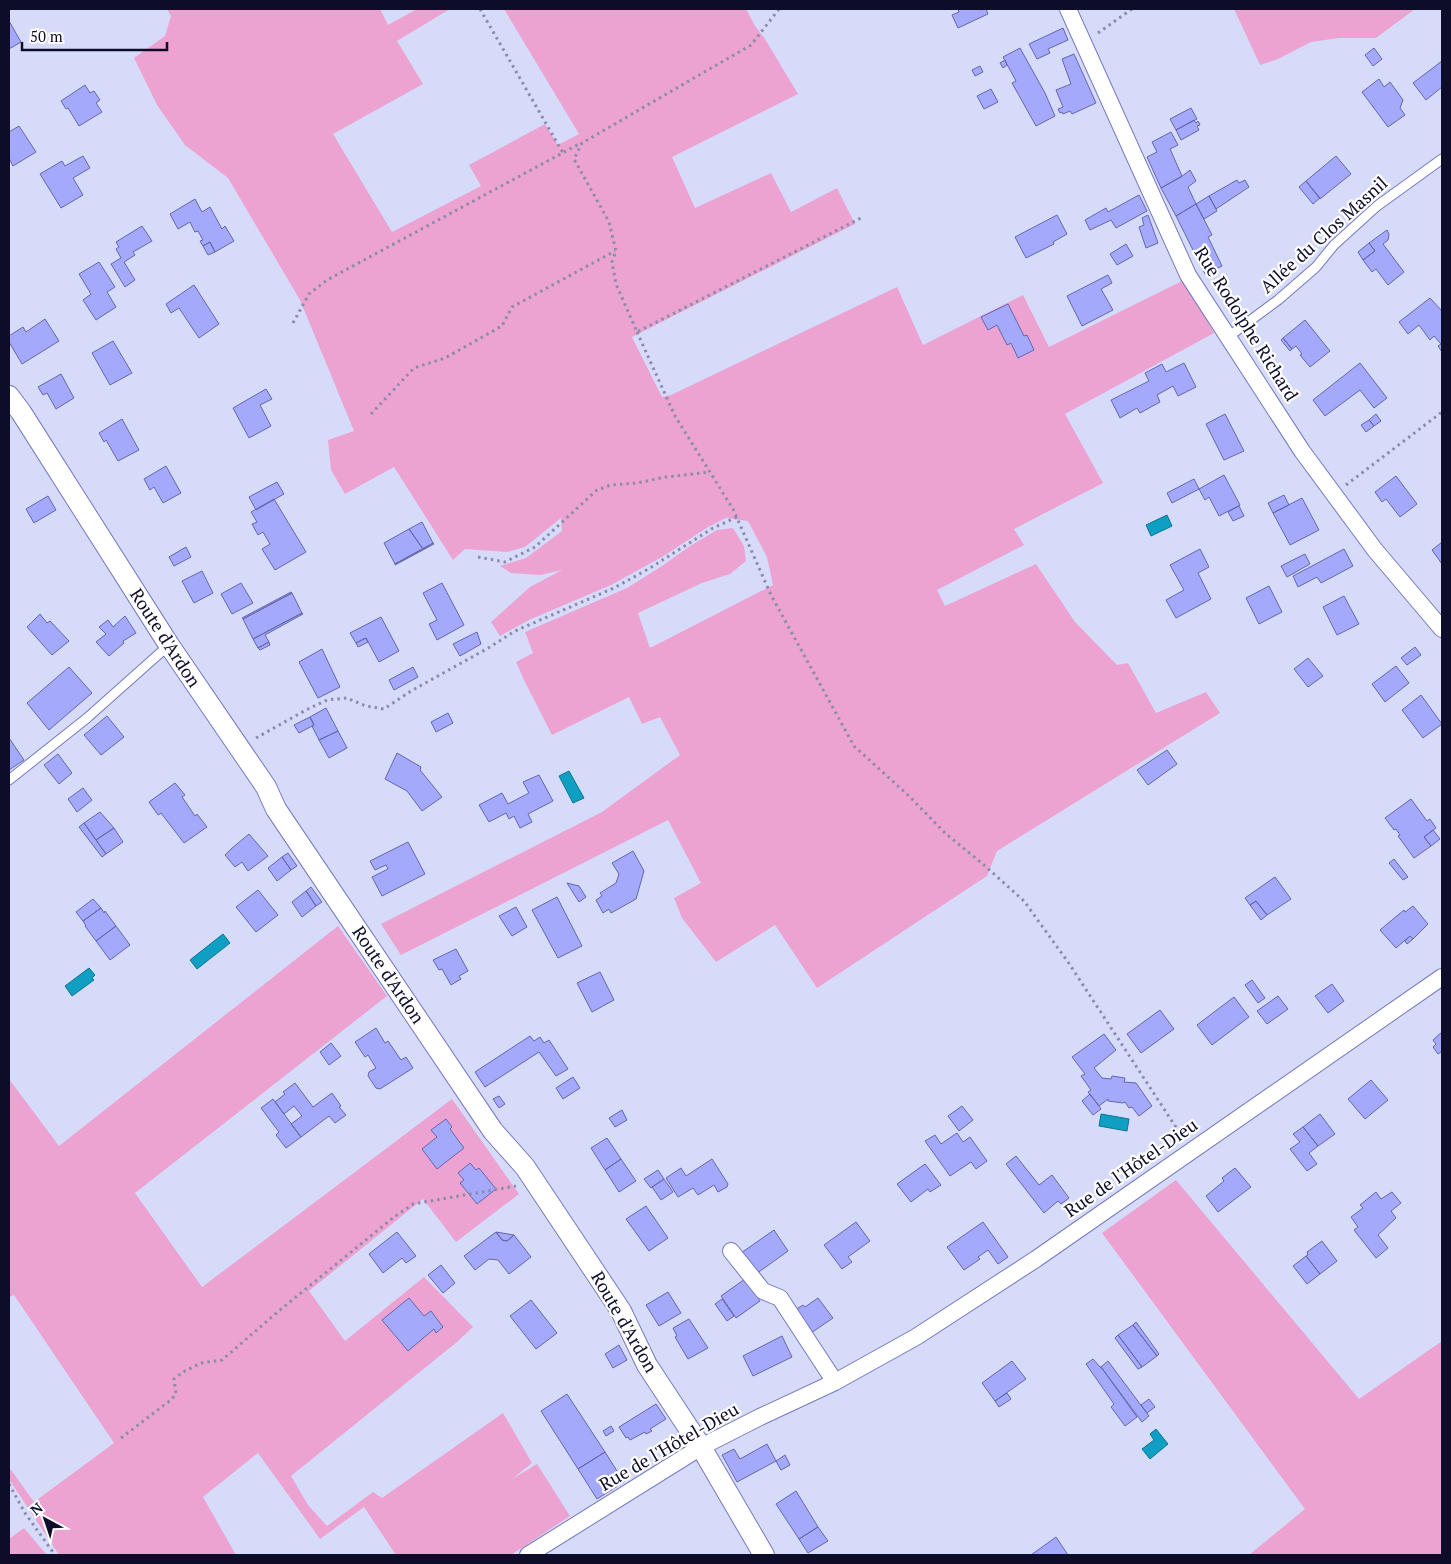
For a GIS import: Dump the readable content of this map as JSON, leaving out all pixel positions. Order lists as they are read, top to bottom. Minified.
{"streets":{"street":["Rue Rodolphe Richard","Route d'Ardon","Rue de l'Hôtel-Dieu"],"lane":["Allée du Clos Masnil"]},"crossings":[["Allée du Clos Masnil","Rue Rodolphe Richard"],["Route d'Ardon","Rue de l'Hôtel-Dieu"]],"scale_bar":"50 m","north":"top left"}
